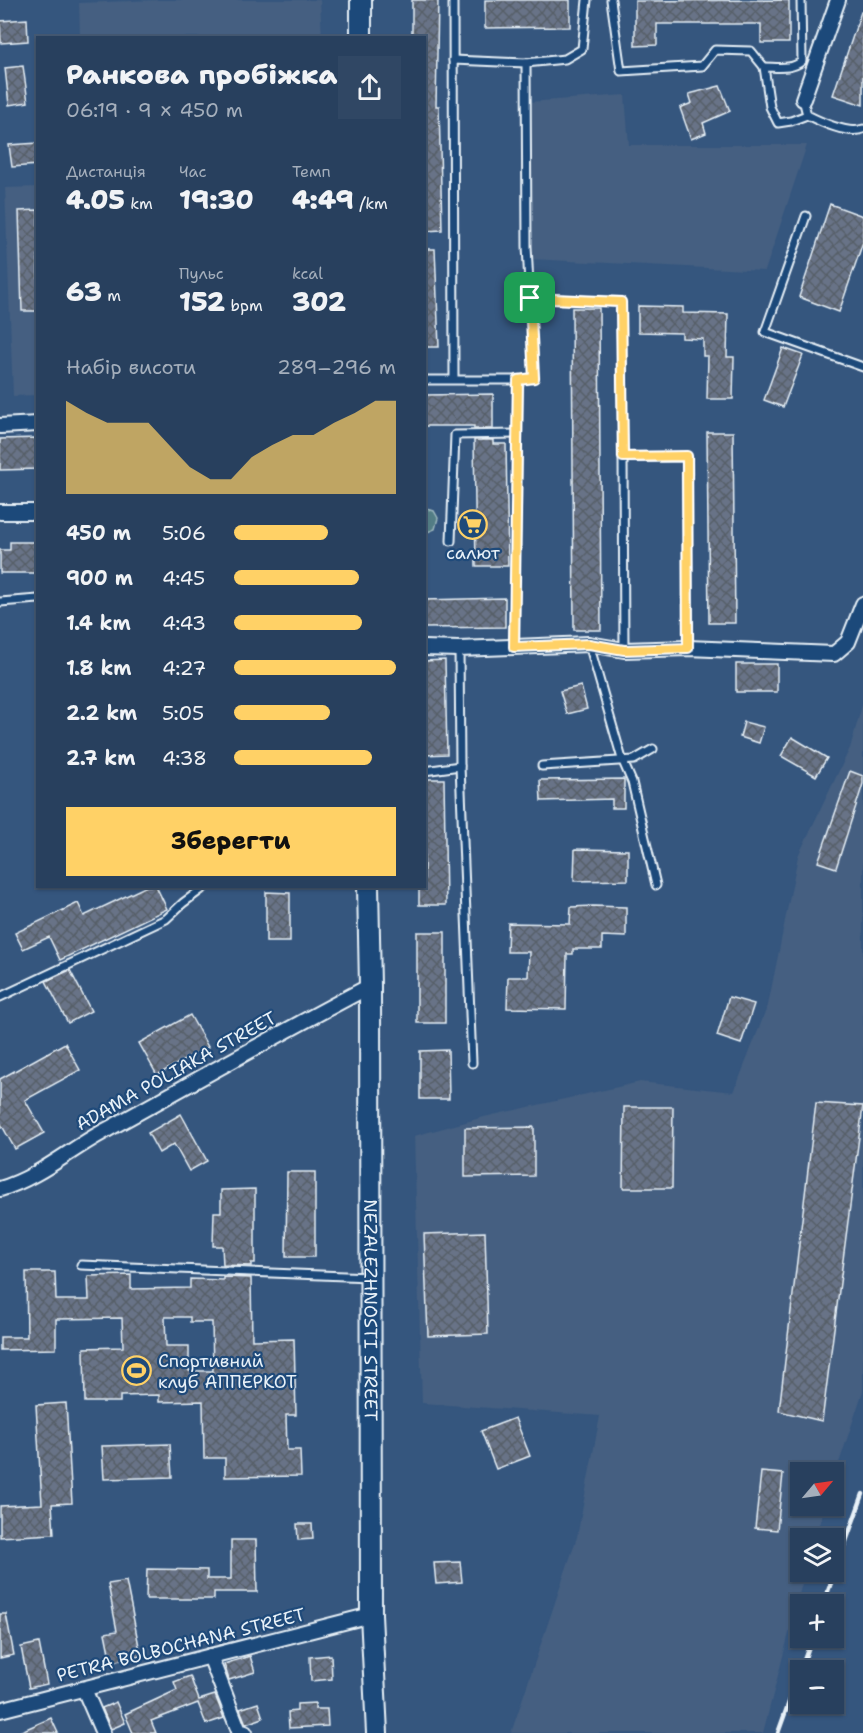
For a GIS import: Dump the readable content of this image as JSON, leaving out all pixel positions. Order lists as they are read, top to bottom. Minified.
{"streets":{"main road":["NEZALEZHNOSTI STREET"],"street":["ADAMA POLIAKA STREET","PETRA BOLBOCHANA STREET"]},"crossings":[["ADAMA POLIAKA STREET","NEZALEZHNOSTI STREET"],["NEZALEZHNOSTI STREET","PETRA BOLBOCHANA STREET"]],"places":{"supermarket":["салют"],"sports":["Спортивний клуб АППЕРКОТ"]},"north":"top right","page":{"heading":["Ранкова пробіжка","06:19 · 9 × 450 m"],"stats":[["Дистанція","4.05 km"],["Час","19:30"],["Темп","4:49 /km"],["63 m"],["Пульс","152 bpm"],["kcal","302"]],"chart":["Набір висоти","289–296 m"],"list":[{"name":"450 m","note":"5:06"},{"name":"900 m","note":"4:45"},{"name":"1.4 km","note":"4:43"},{"name":"1.8 km","note":"4:27"},{"name":"2.2 km","note":"5:05"},{"name":"2.7 km","note":"4:38"}],"buttons":"Зберегти","map_buttons":["+","−"]}}
